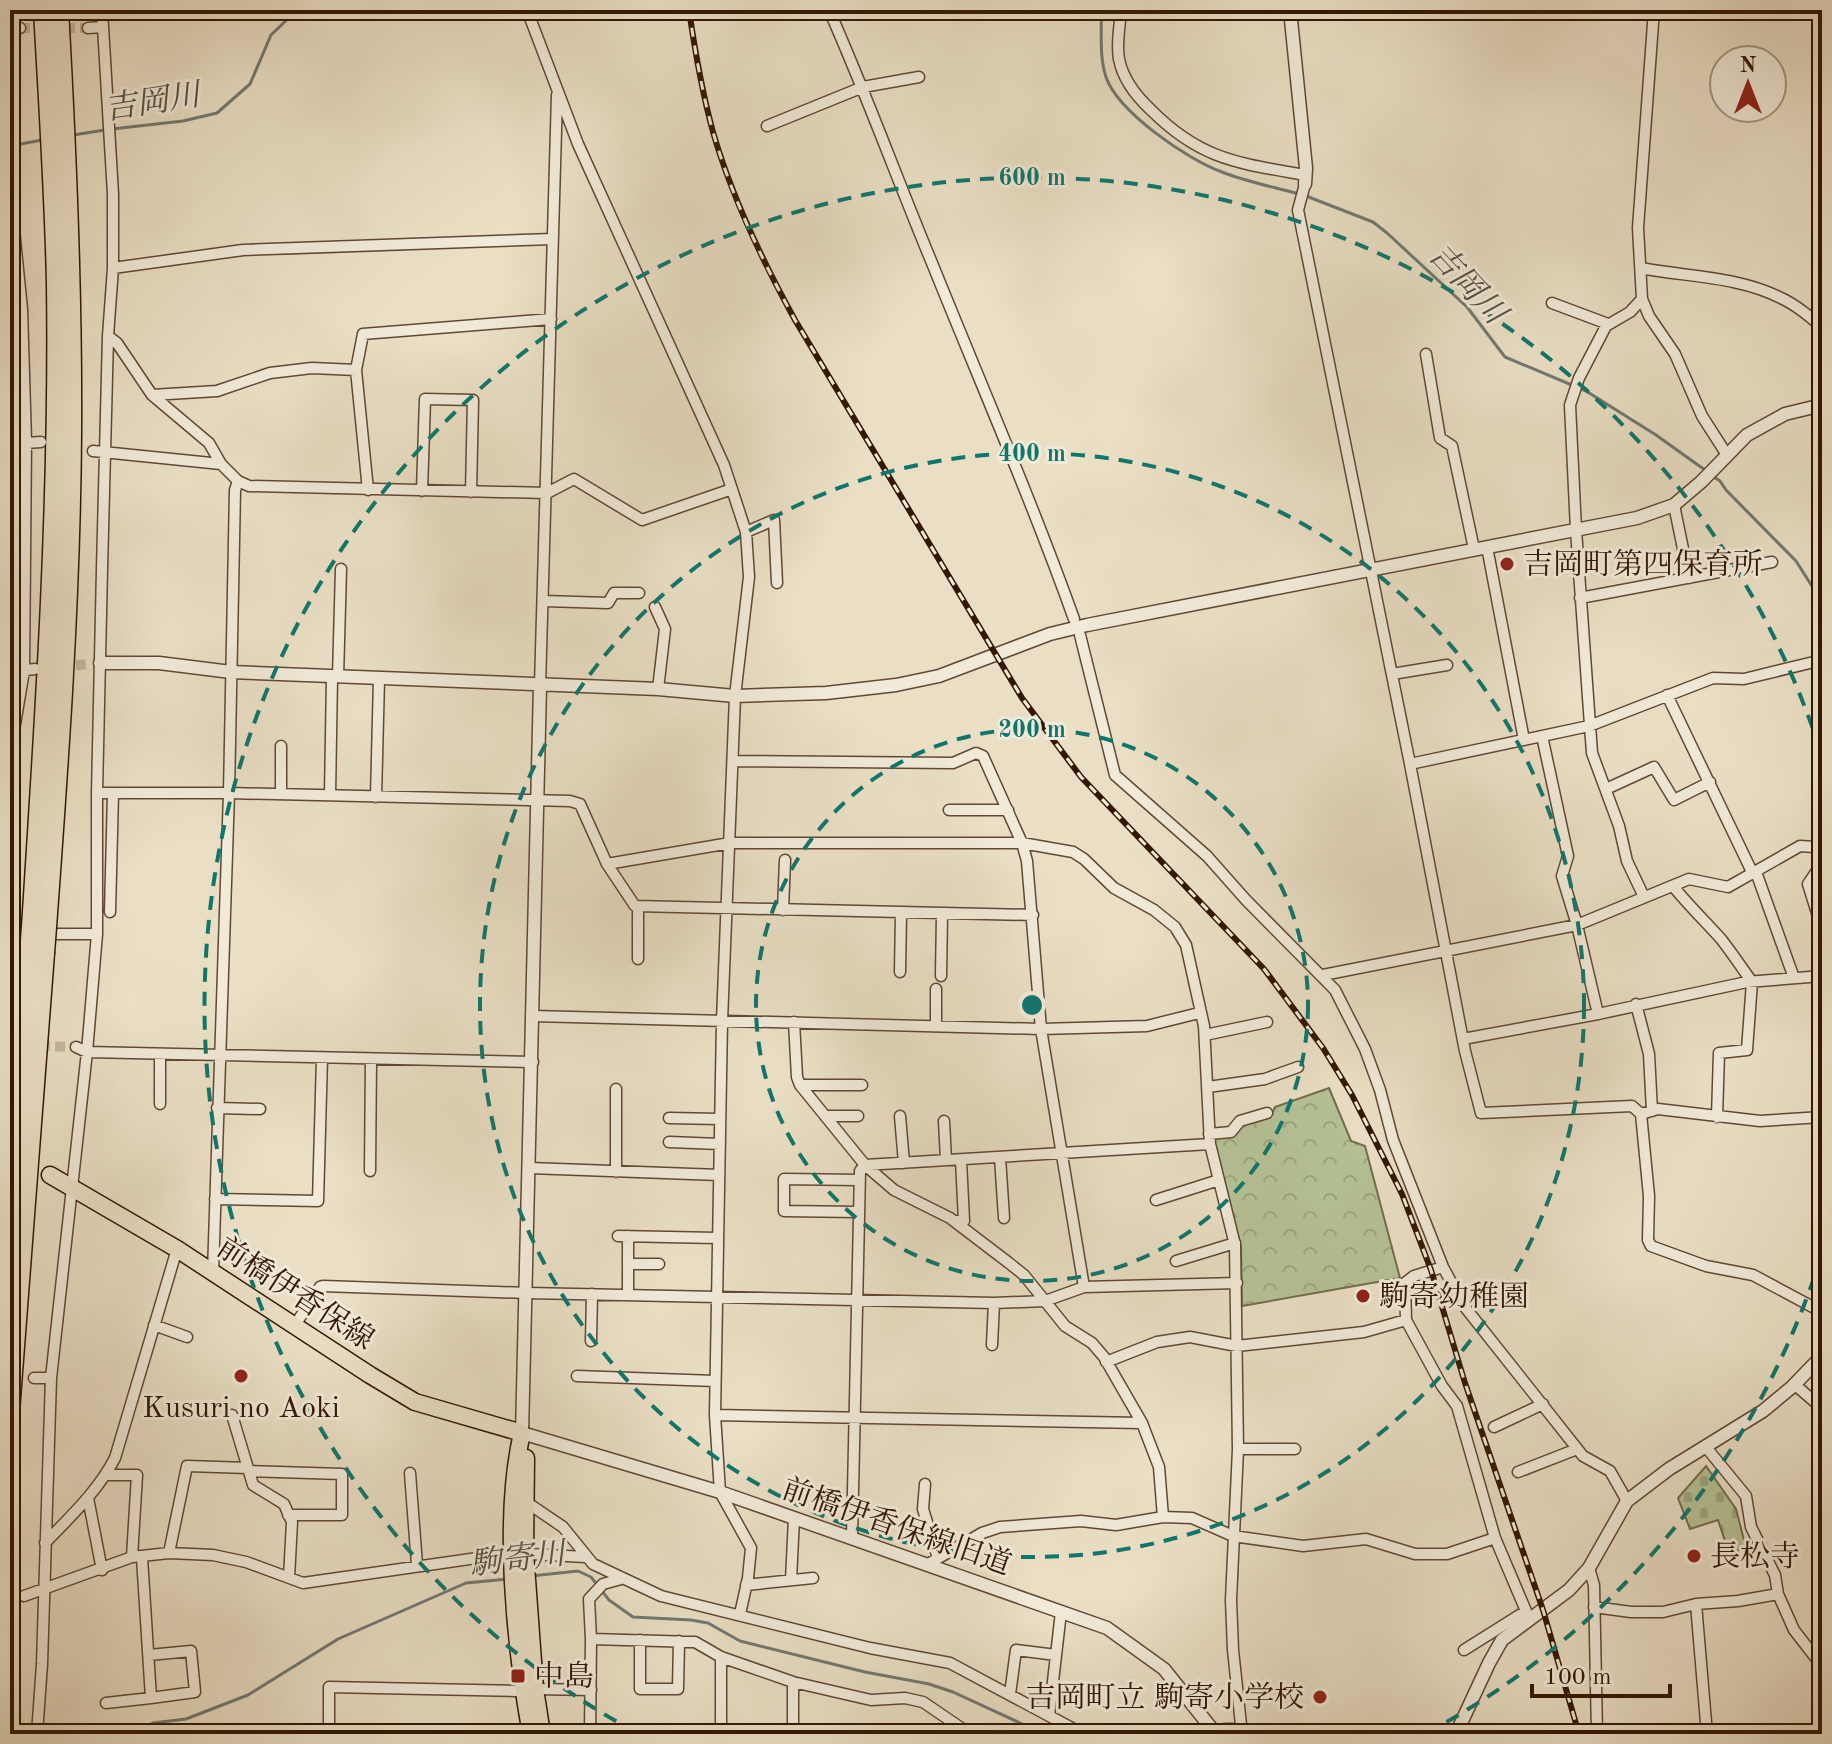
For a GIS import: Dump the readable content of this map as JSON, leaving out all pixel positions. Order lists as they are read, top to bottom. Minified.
{"streets":{"main road":["前橋伊香保線"],"street":["前橋伊香保線旧道"]},"crossings":[["前橋伊香保線","前橋伊香保線旧道"]],"water":["吉岡川","駒寄川"],"places":{"other":["吉岡町第四保育所","駒寄幼稚園","Kusuri no Aoki","長松寺","吉岡町立 駒寄小学校"],"transit":["中島"]},"scale_bar":"100 m","north":"top","rings":["600 m","400 m","200 m"]}
